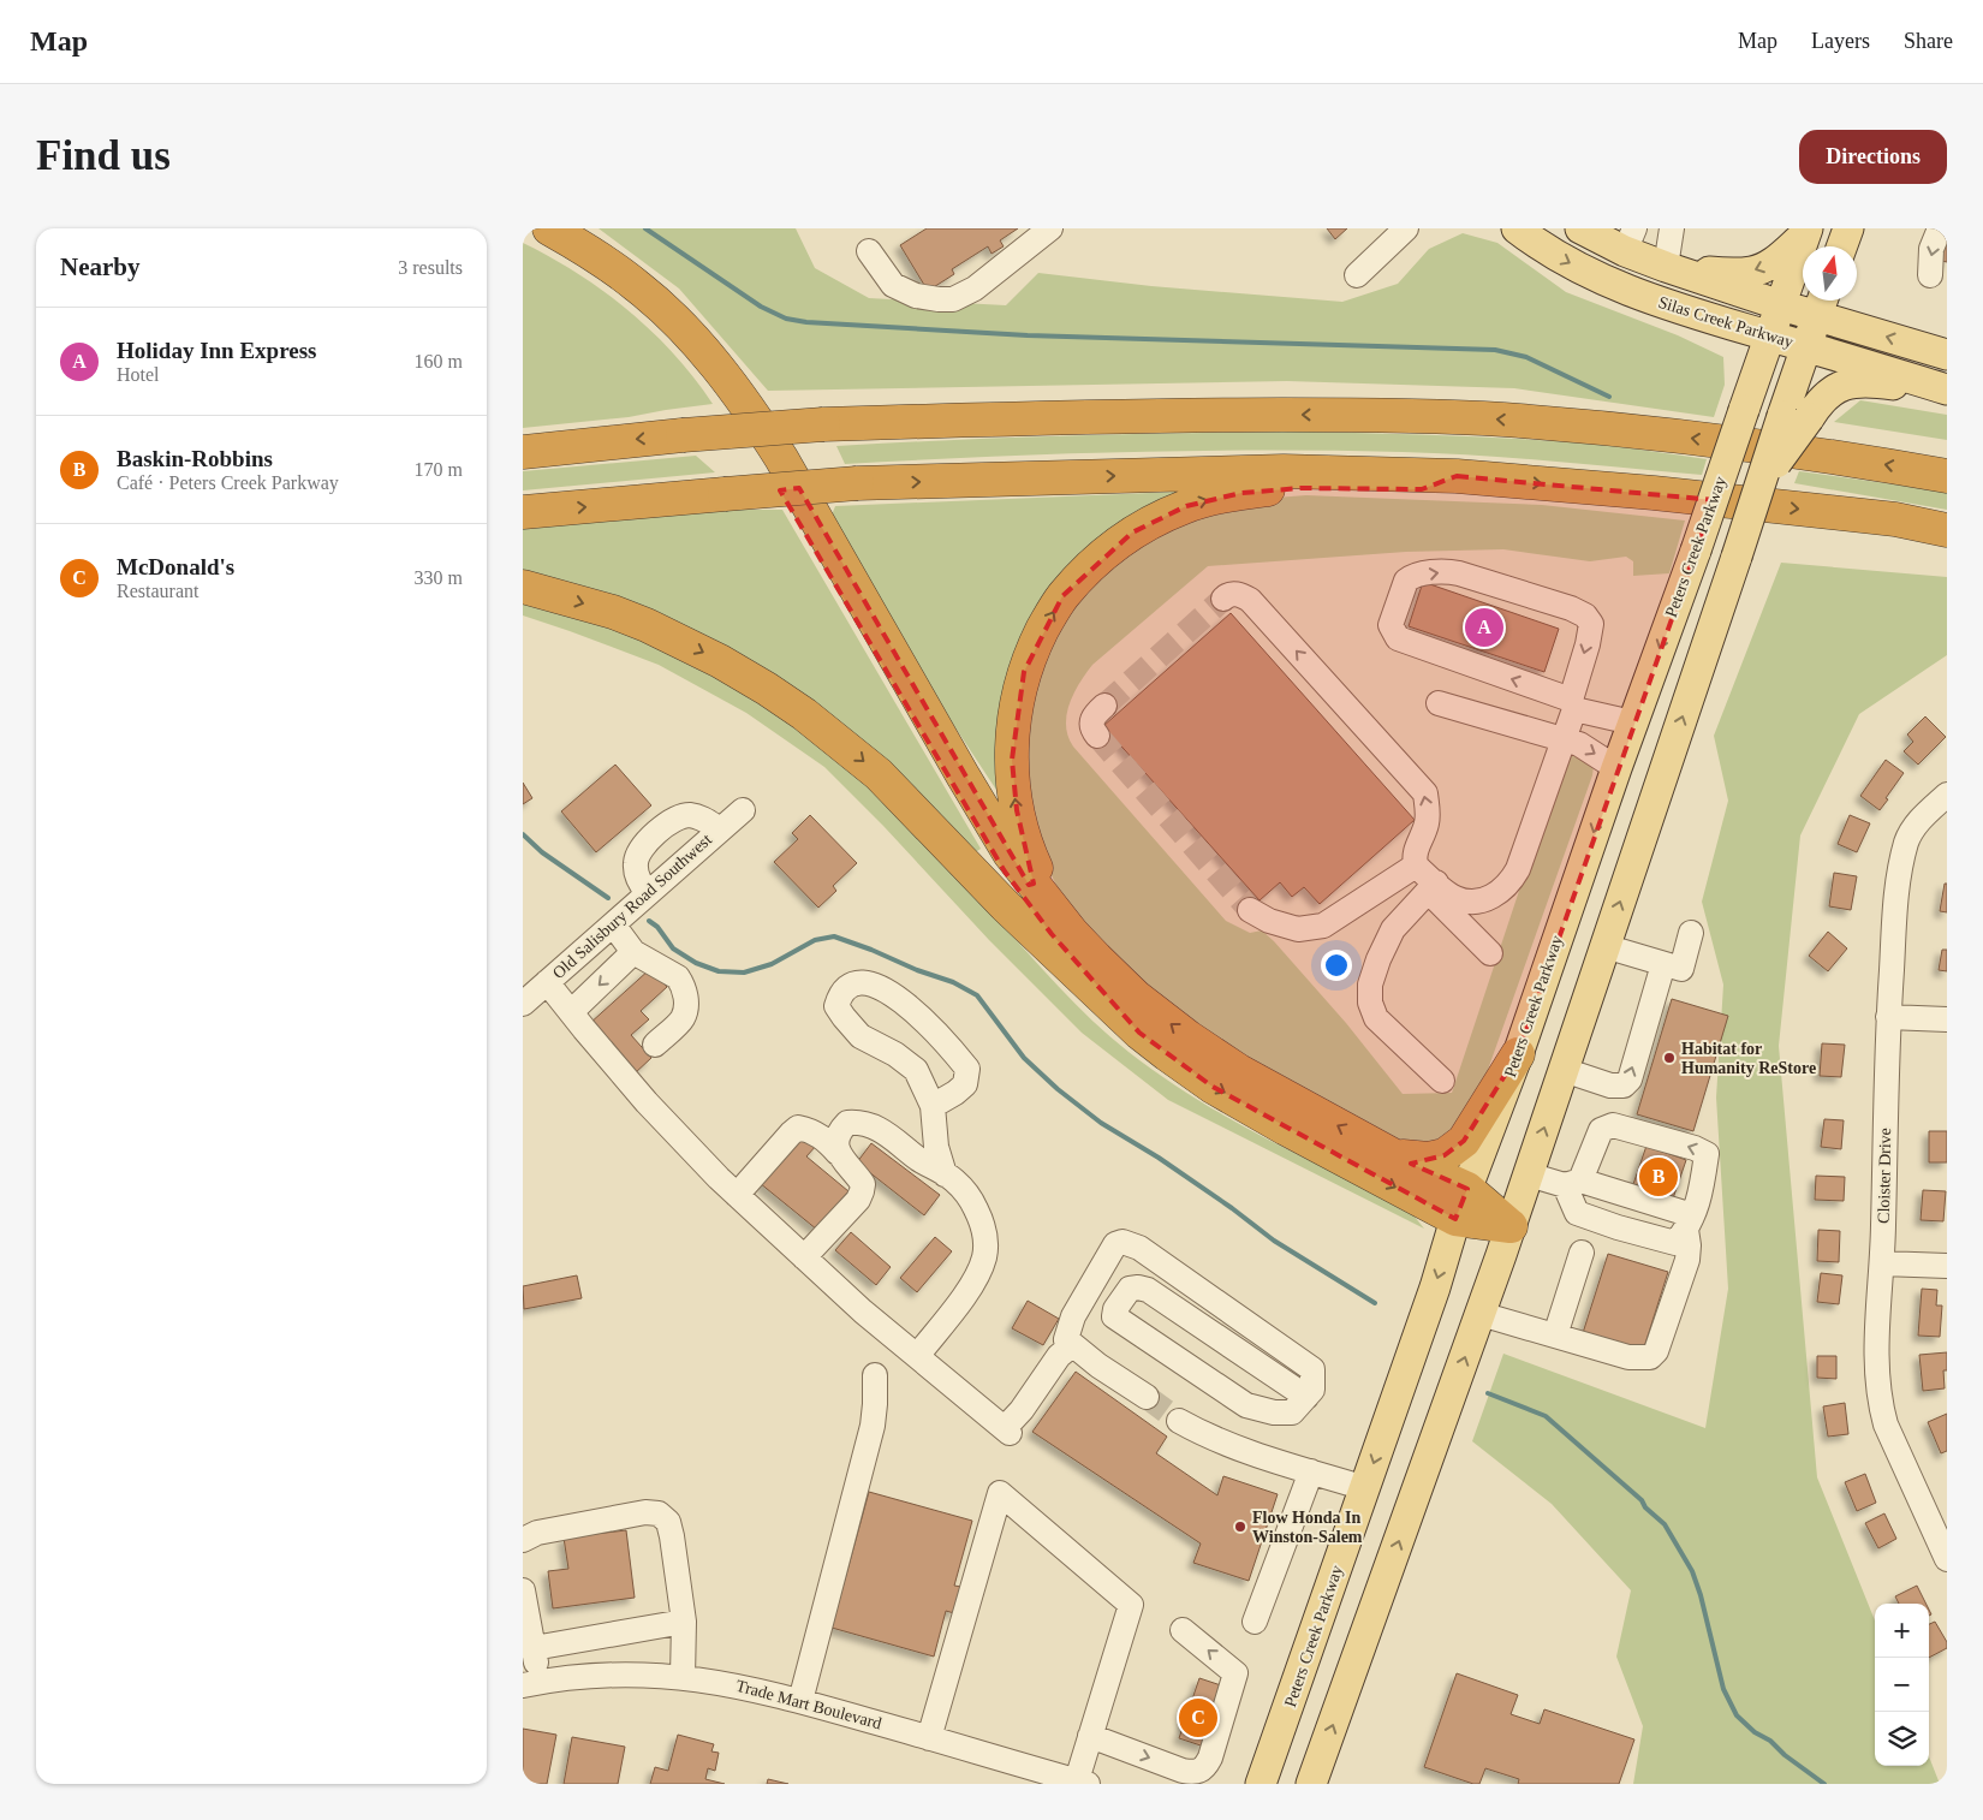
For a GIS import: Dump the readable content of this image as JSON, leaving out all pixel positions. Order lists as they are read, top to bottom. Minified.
{"streets":{"main road":["Silas Creek Parkway","Peters Creek Parkway"],"street":["Old Salisbury Road Southwest","Cloister Drive","Trade Mart Boulevard"]},"crossings":[["Silas Creek Parkway","Peters Creek Parkway"]],"places":["Habitat for Humanity ReStore","Flow Honda In Winston-Salem"],"north":"top","page":{"header":"Map","nav":["Map","Layers","Share"],"buttons":"Directions","title":"Find us","heading":["Nearby","3 results"],"list":[{"mark":"A","name":"Holiday Inn Express","note":"Hotel","value":"160 m"},{"mark":"B","name":"Baskin-Robbins","note":"Café · Peters Creek Parkway","value":"170 m"},{"mark":"C","name":"McDonald's","note":"Restaurant","value":"330 m"}],"pins":["A","B","C"],"map_buttons":["+","−"]}}
